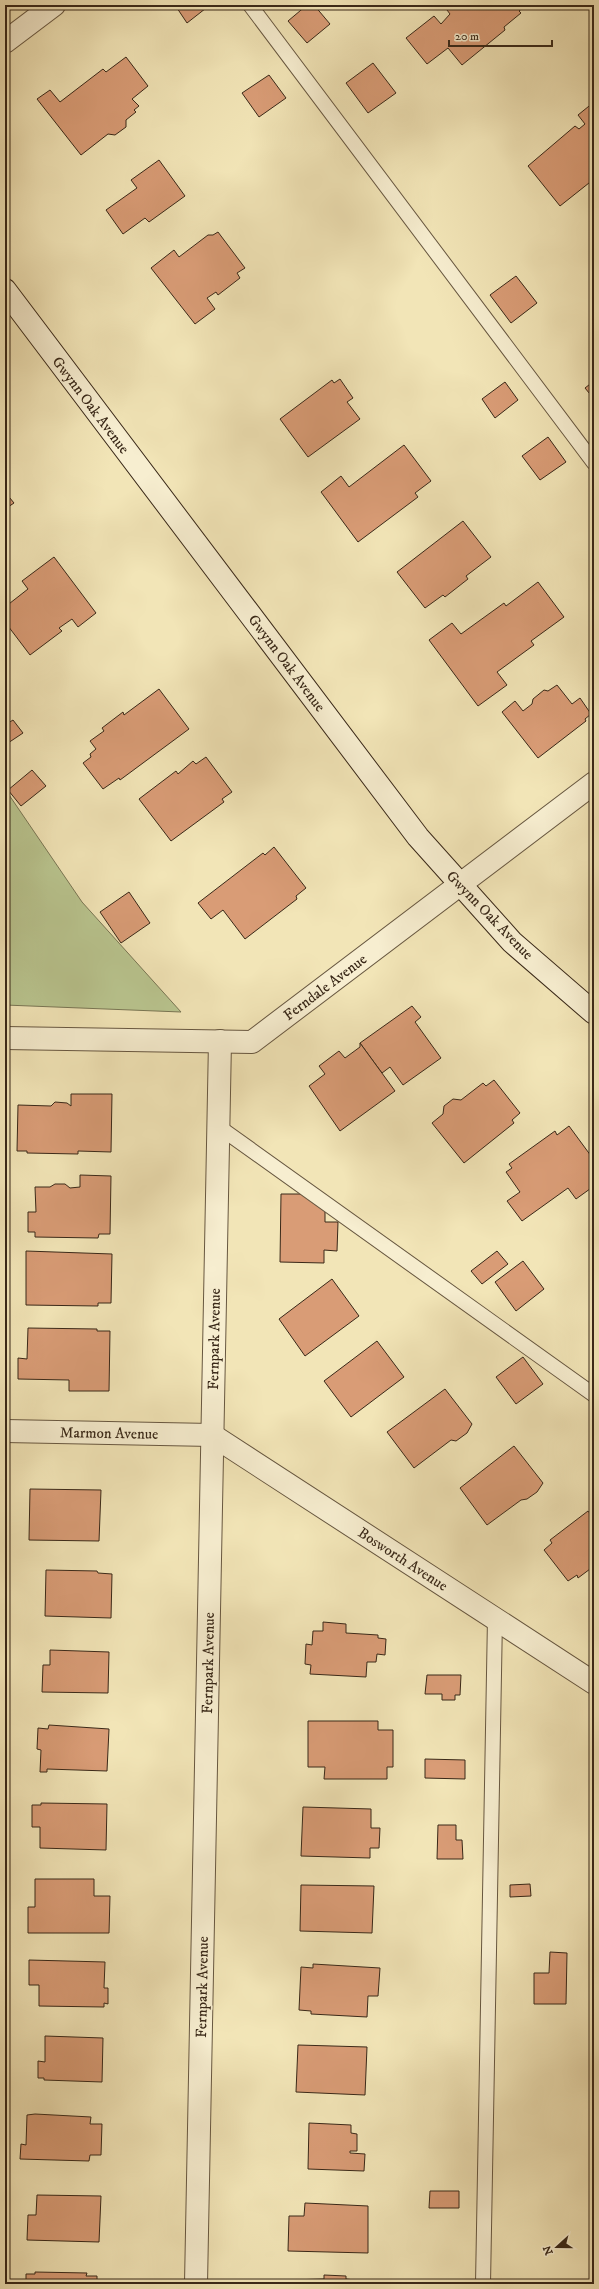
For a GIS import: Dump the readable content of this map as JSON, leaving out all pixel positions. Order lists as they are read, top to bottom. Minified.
{"streets":{"street":["Gwynn Oak Avenue","Ferndale Avenue","Fernpark Avenue","Marmon Avenue","Bosworth Avenue"]},"crossings":[["Gwynn Oak Avenue","Ferndale Avenue"],["Ferndale Avenue","Fernpark Avenue"],["Fernpark Avenue","Marmon Avenue"],["Fernpark Avenue","Bosworth Avenue"],["Marmon Avenue","Bosworth Avenue"]],"scale_bar":"20 m","north":"left"}
